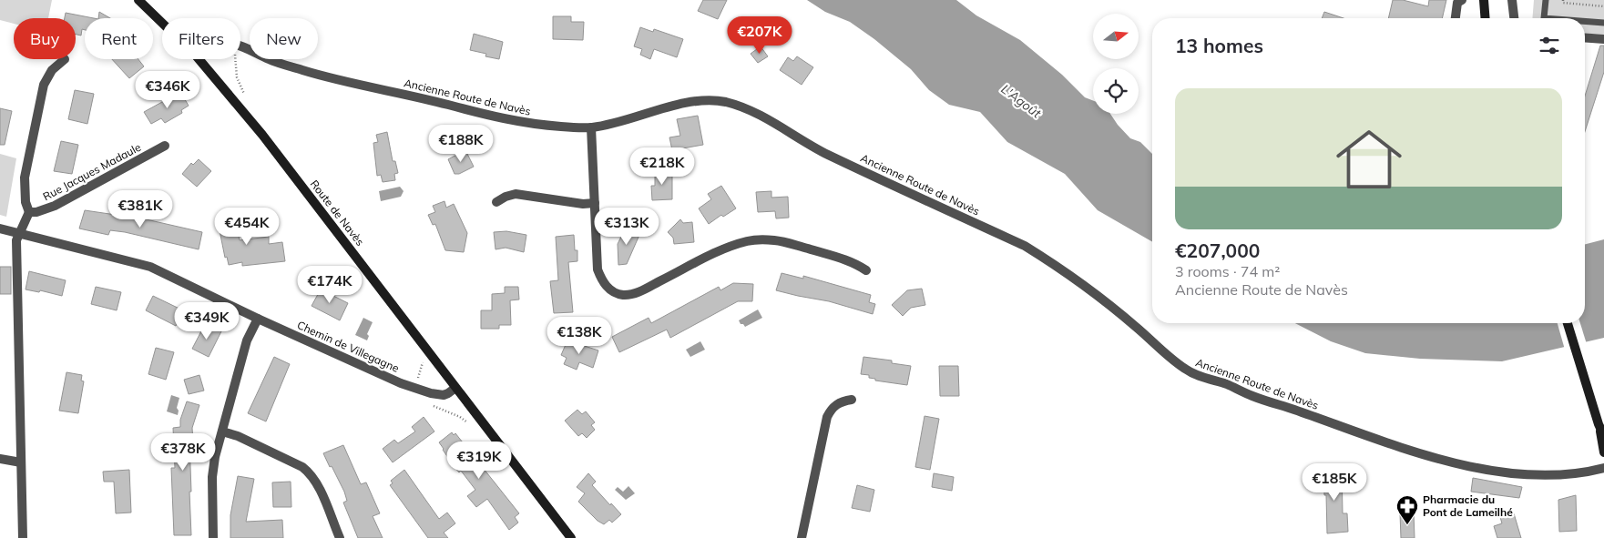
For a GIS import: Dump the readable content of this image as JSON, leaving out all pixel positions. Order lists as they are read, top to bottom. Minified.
{"streets":{"main road":["Route de Navès"],"street":["Ancienne Route de Navès","Rue Jacques Madaule","Chemin de Villegagne"]},"crossings":[["Route de Navès","Chemin de Villegagne"]],"water":["L'Agoût"],"places":{"pharmacy":["Pharmacie du Pont de Lameilhé"]},"north":"right","page":{"price":["€207K","€346K","€188K","€218K","€381K","€454K","€313K","€174K","€349K","€138K","€378K","€319K","€185K"],"chip":["Buy","Rent","Filters","New"],"heading":"13 homes","list":[{"name":"€207,000","note":"3 rooms · 74 m² · Ancienne Route de Navès"}]}}
